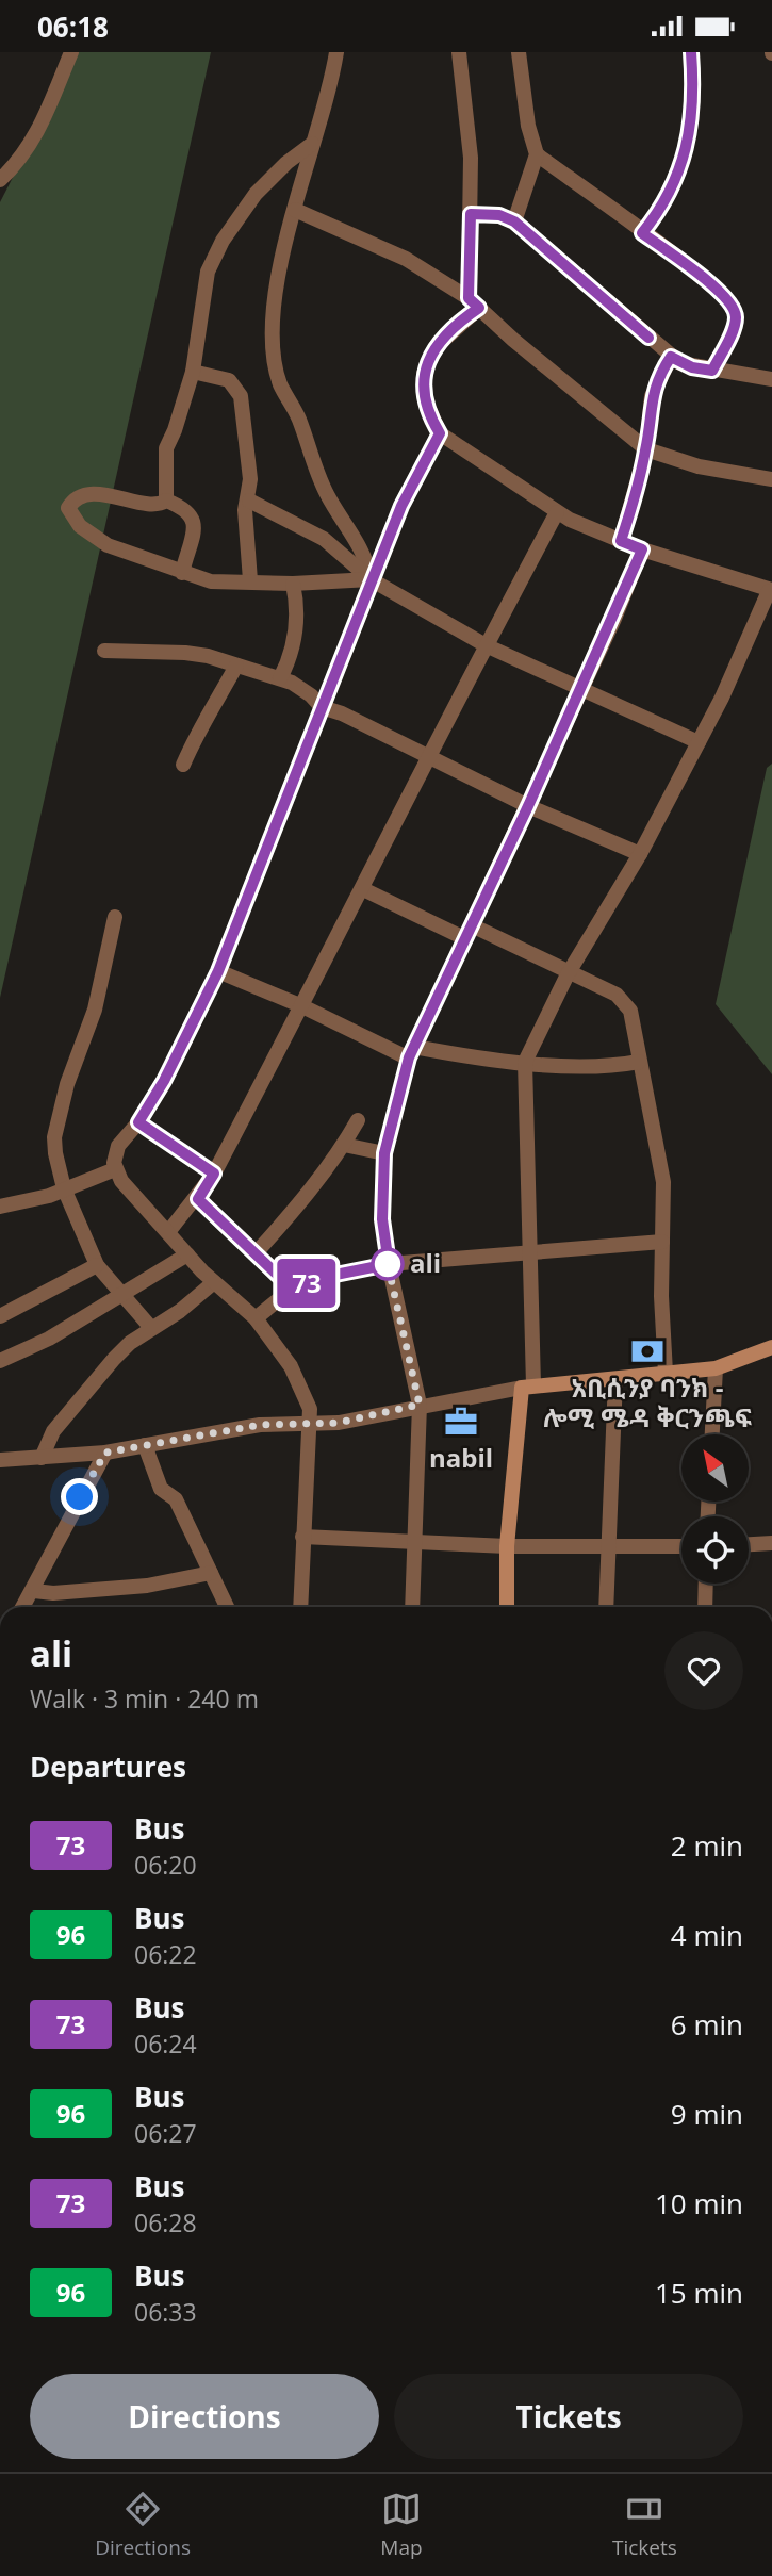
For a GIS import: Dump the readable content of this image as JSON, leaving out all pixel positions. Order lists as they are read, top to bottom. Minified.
{"places":{"other":["ali"],"bank":["አቢሲንያ ባንክ - ሎሚ ሜዳ ቅርንጫፍ"],"office":["nabil"]},"lines":["bus line 73"],"north":"top left","page":{"status":"06:18","on_map":"73","heading":[["ali","Walk · 3 min · 240 m"],"Departures"],"list":[{"mark":"73","name":"Bus","note":"06:20","value":"2 min"},{"mark":"96","name":"Bus","note":"06:22","value":"4 min"},{"mark":"73","name":"Bus","note":"06:24","value":"6 min"},{"mark":"96","name":"Bus","note":"06:27","value":"9 min"},{"mark":"73","name":"Bus","note":"06:28","value":"10 min"},{"mark":"96","name":"Bus","note":"06:33","value":"15 min"}],"buttons":["Directions","Tickets"],"tabs":["Directions","Map","Tickets"]}}
